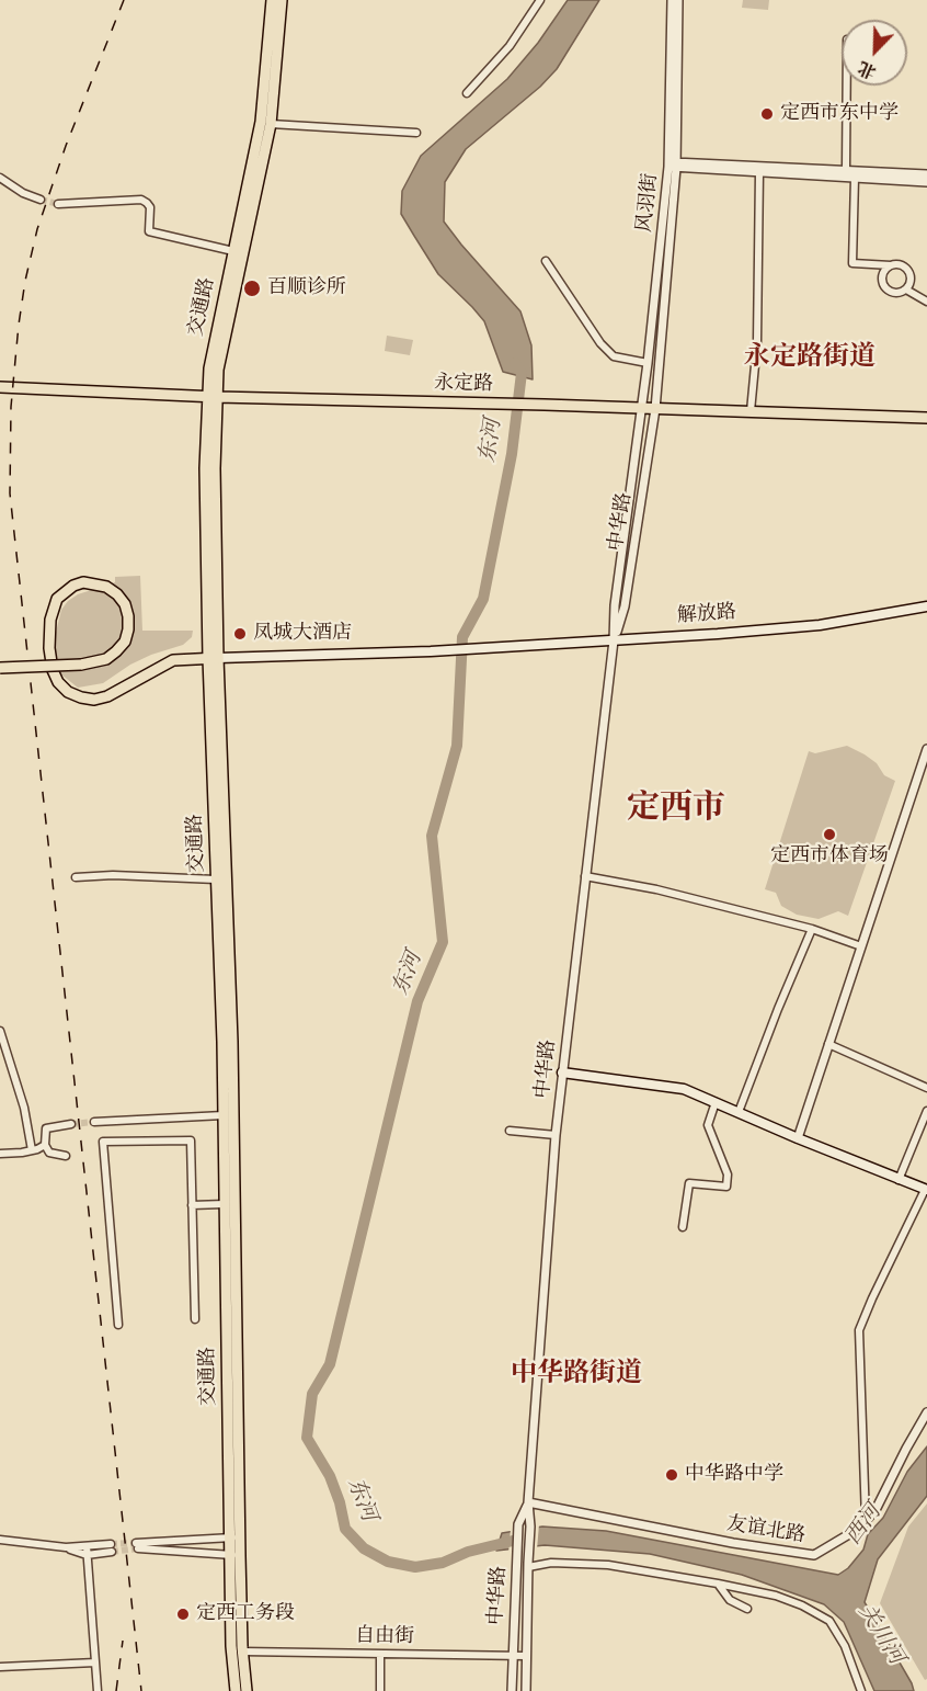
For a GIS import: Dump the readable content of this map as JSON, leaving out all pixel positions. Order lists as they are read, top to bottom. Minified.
{"streets":{"main road":["交通路","永定路","解放路"],"street":["风羽街","中华路","友谊北路","自由街"]},"crossings":[["风羽街","永定路"],["风羽街","中华路"],["交通路","永定路"],["交通路","解放路"],["交通路","自由街"],["永定路","中华路"],["中华路","解放路"],["中华路","友谊北路"],["中华路","自由街"]],"districts":["永定路街道","定西市","中华路街道"],"water":["东河","西河","关川河"],"places":["定西市东中学","百顺诊所","凤城大酒店","定西市体育场","中华路中学","定西工务段"],"north":"bottom left"}
